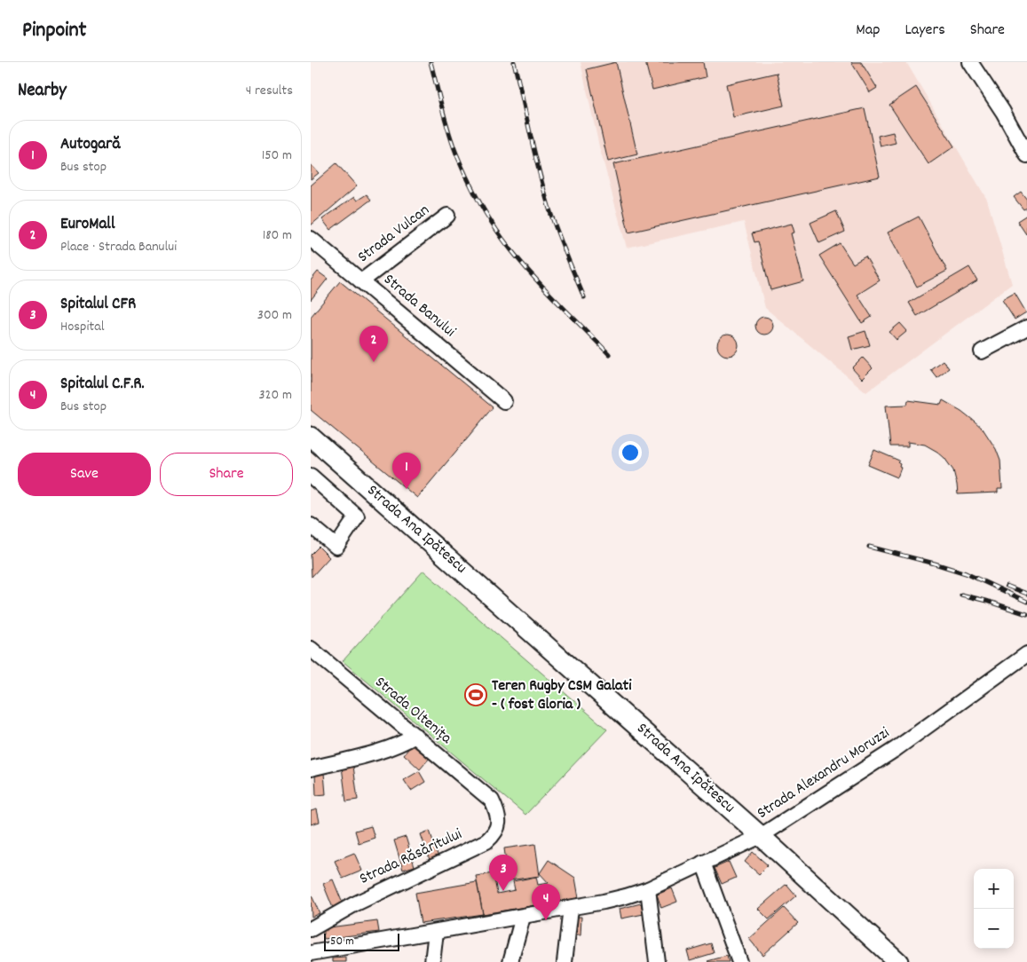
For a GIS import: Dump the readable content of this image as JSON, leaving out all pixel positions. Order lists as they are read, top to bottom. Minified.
{"streets":{"main road":["Strada Ana Ipătescu"],"street":["Strada Vulcan","Strada Banului","Strada Oltenița","Strada Alexandru Moruzzi","Strada Răsăritului"]},"crossings":[["Strada Vulcan","Strada Banului"],["Strada Ana Ipătescu","Strada Alexandru Moruzzi"],["Strada Oltenița","Strada Răsăritului"]],"places":{"sports":["Teren Rugby CSM Galati - ( fost Gloria )"]},"scale_bar":"50 m","page":{"header":"Pinpoint","nav":["Map","Layers","Share"],"heading":["Nearby","4 results"],"list":[{"mark":"1","name":"Autogară","note":"Bus stop","value":"150 m"},{"mark":"2","name":"EuroMall","note":"Place · Strada Banului","value":"180 m"},{"mark":"3","name":"Spitalul CFR","note":"Hospital","value":"300 m"},{"mark":"4","name":"Spitalul C.F.R.","note":"Bus stop","value":"320 m"}],"pins":["2","1","3","4"],"buttons":["Save","Share"],"map_buttons":["+","−"],"scale":"50 m"}}
